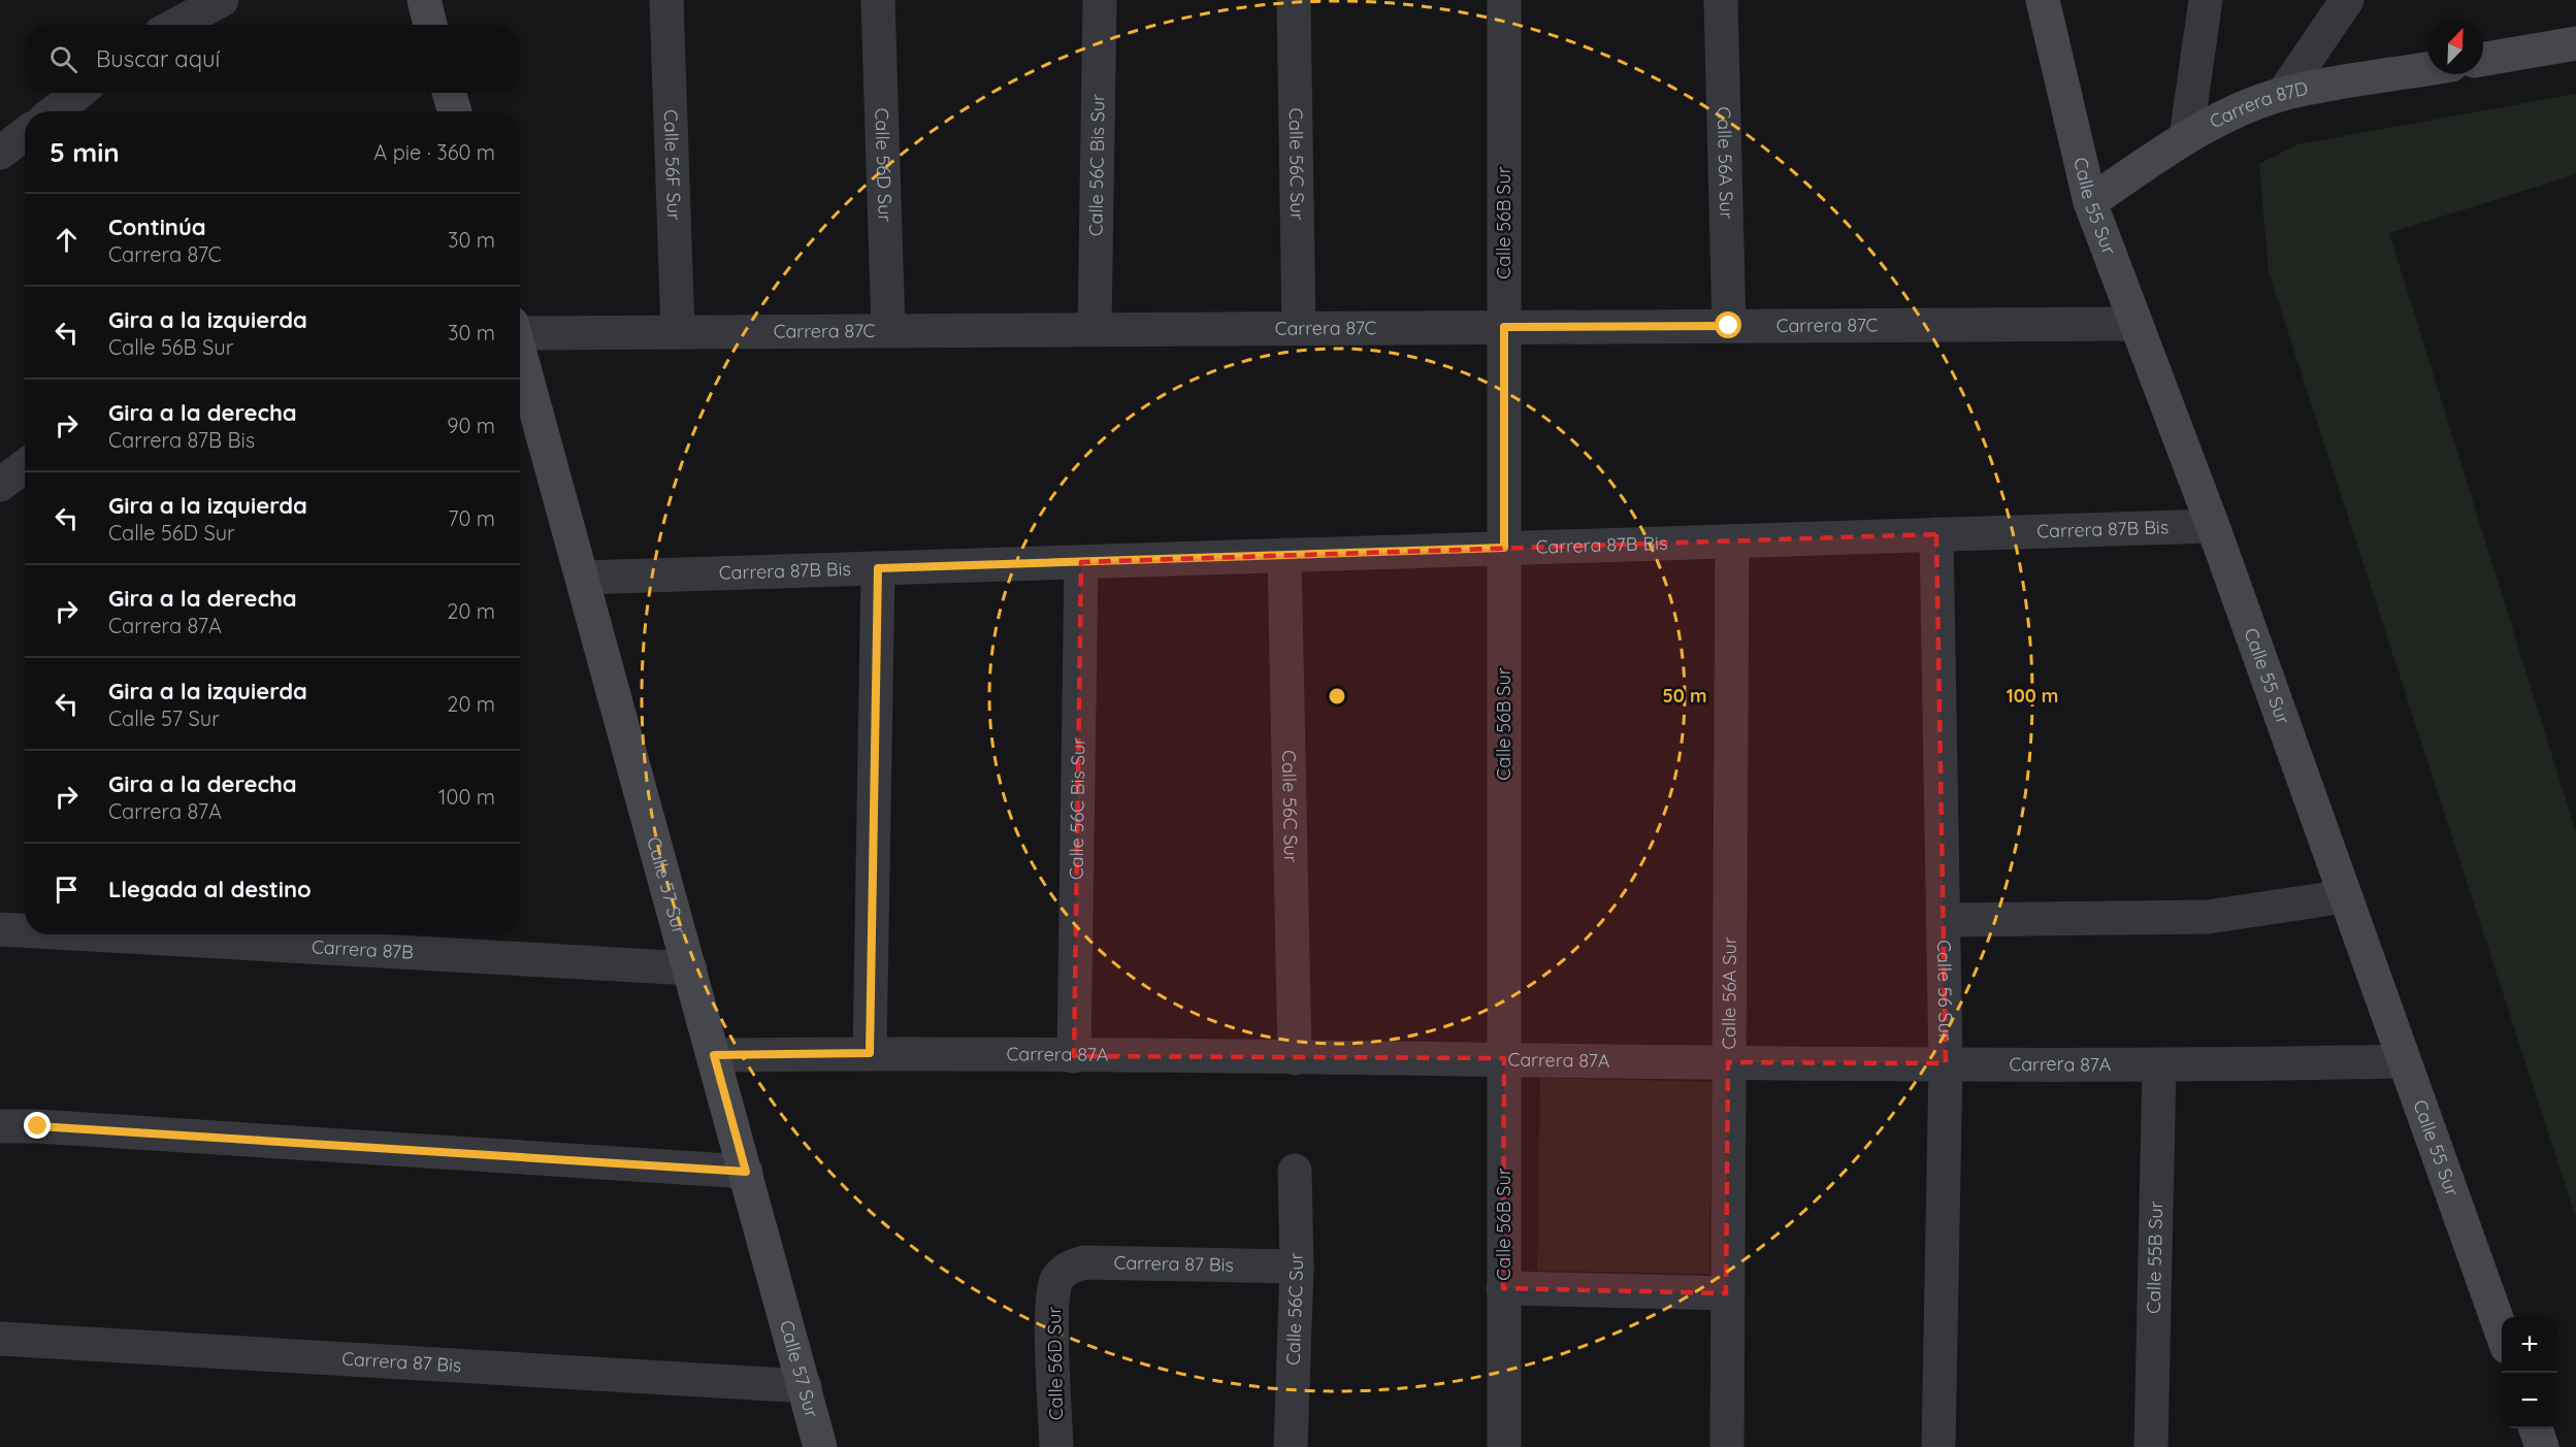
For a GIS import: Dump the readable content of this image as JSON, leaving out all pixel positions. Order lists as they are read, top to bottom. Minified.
{"streets":{"street":["Carrera 87D","Calle 56A Sur","Calle 56C Sur","Calle 56D Sur","Calle 56C Bis Sur","Calle 56F Sur","Calle 55 Sur","Calle 56B Sur","Carrera 87C","Carrera 87B Bis","Calle 57 Sur","Carrera 87B","Calle 56 Sur","Carrera 87A","Calle 55B Sur","Carrera 87 Bis"]},"crossings":[["Carrera 87D","Calle 55 Sur"],["Calle 56A Sur","Carrera 87C"],["Calle 56A Sur","Carrera 87B Bis"],["Calle 56A Sur","Carrera 87A"],["Calle 56C Sur","Carrera 87C"],["Calle 56C Sur","Carrera 87B Bis"],["Calle 56C Sur","Carrera 87A"],["Calle 56C Sur","Carrera 87 Bis"],["Calle 56D Sur","Carrera 87C"],["Calle 56D Sur","Carrera 87 Bis"],["Calle 56C Bis Sur","Carrera 87C"],["Calle 56C Bis Sur","Carrera 87B Bis"],["Calle 56C Bis Sur","Carrera 87A"],["Calle 56F Sur","Carrera 87C"],["Calle 55 Sur","Carrera 87C"],["Calle 55 Sur","Carrera 87B Bis"],["Calle 55 Sur","Carrera 87A"],["Calle 56B Sur","Carrera 87C"],["Calle 56B Sur","Carrera 87B Bis"],["Calle 56B Sur","Carrera 87A"],["Carrera 87B Bis","Calle 57 Sur"],["Carrera 87B Bis","Calle 56 Sur"],["Calle 57 Sur","Carrera 87B"],["Calle 57 Sur","Carrera 87A"],["Calle 57 Sur","Carrera 87 Bis"],["Calle 56 Sur","Carrera 87A"],["Carrera 87A","Calle 55B Sur"]],"north":"top right","page":{"search":"Buscar aquí","heading":["5 min","A pie · 360 m"],"list":[["Continúa","Carrera 87C","30 m"],["Gira a la izquierda","Calle 56B Sur","30 m"],["Gira a la derecha","Carrera 87B Bis","90 m"],["Gira a la izquierda","Calle 56D Sur","70 m"],["Gira a la derecha","Carrera 87A","20 m"],["Gira a la izquierda","Calle 57 Sur","20 m"],["Gira a la derecha","Carrera 87A","100 m"],"Llegada al destino"],"map_buttons":["+","−"]},"rings":["50 m","100 m"]}
